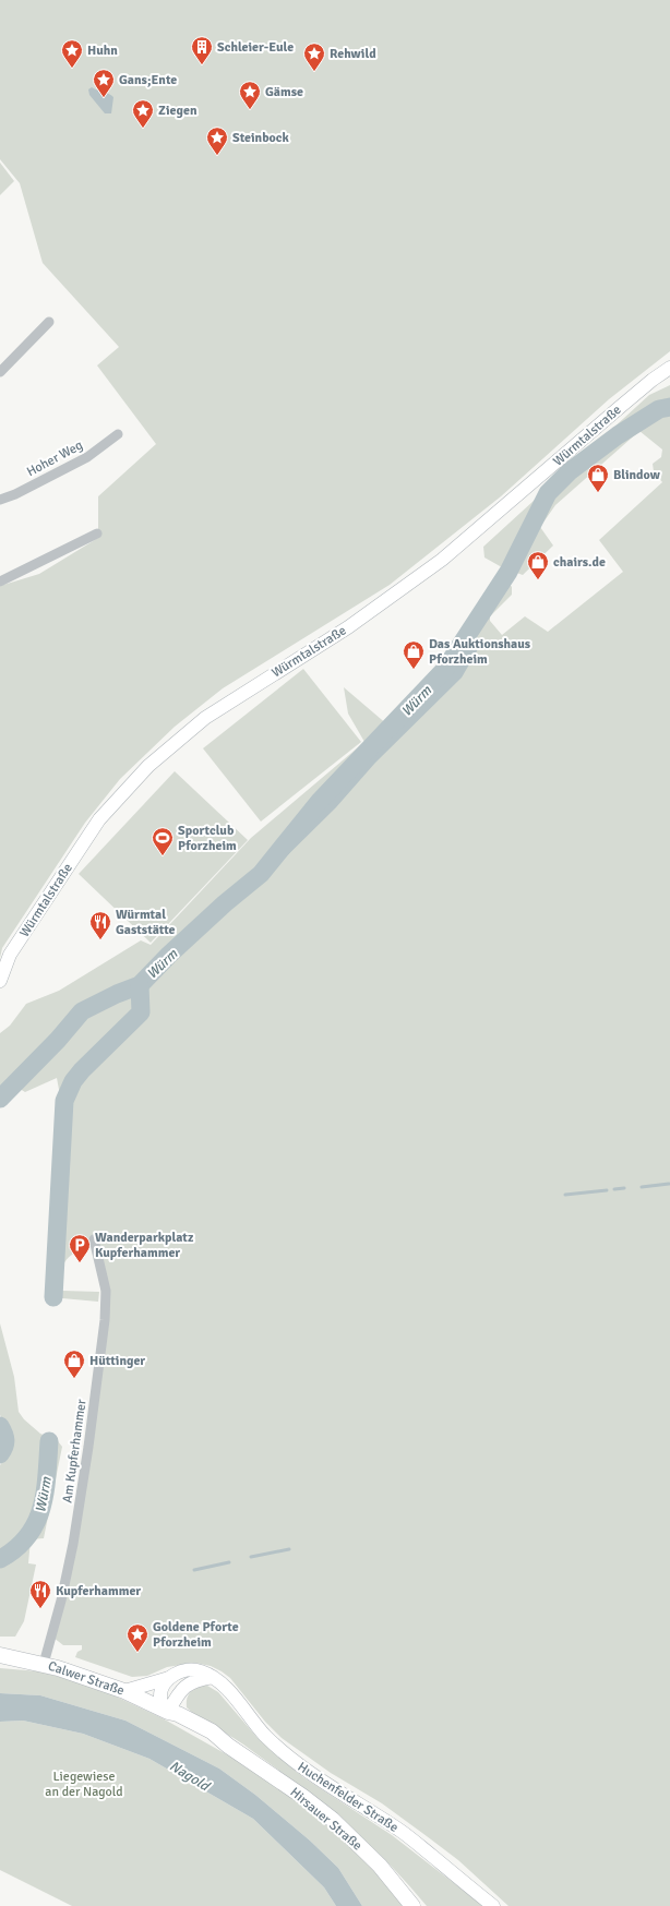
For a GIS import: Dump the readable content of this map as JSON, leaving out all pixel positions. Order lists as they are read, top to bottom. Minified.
{"streets":{"main road":["Würmtalstraße","Calwer Straße","Huchenfelder Straße","Hirsauer Straße"],"street":["Hoher Weg","Am Kupferhammer"]},"crossings":[["Am Kupferhammer","Calwer Straße"],["Calwer Straße","Huchenfelder Straße"],["Calwer Straße","Hirsauer Straße"]],"water":["Würm","Nagold"],"parks":["Liegewiese an der Nagold"],"places":{"building":["Schleier-Eule"],"place":["Huhn","Rehwild","Gans;Ente","Gämse","Ziegen","Steinbock","Goldene Pforte Pforzheim"],"shop":["Blindow","chairs.de","Das Auktionshaus Pforzheim","Hüttinger"],"sports":["Sportclub Pforzheim"],"restaurant":["Würmtal Gaststätte","Kupferhammer"],"parking":["Wanderparkplatz Kupferhammer"]}}
